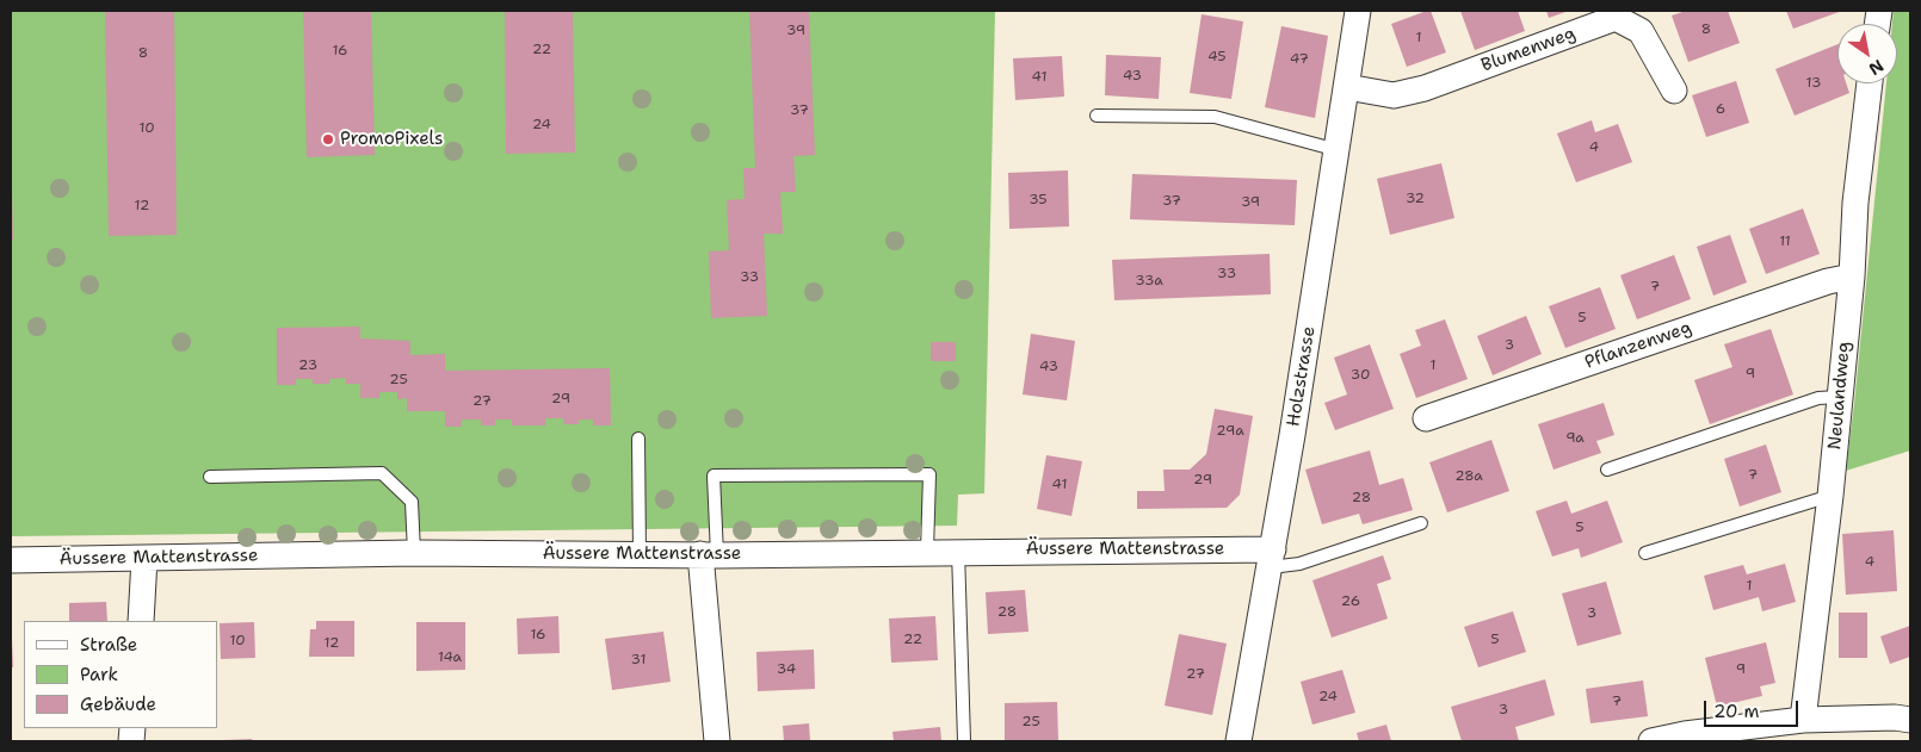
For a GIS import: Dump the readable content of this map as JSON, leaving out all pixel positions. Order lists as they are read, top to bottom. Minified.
{"streets":{"street":["Blumenweg","Pflanzenweg","Holzstrasse","Neulandweg","Äussere Mattenstrasse"]},"crossings":[["Blumenweg","Holzstrasse"],["Pflanzenweg","Neulandweg"],["Holzstrasse","Äussere Mattenstrasse"]],"places":["PromoPixels"],"house_numbers":["8","39","1","22","16","8","45","47","43","41","13","6","37","24","10","4","32","35","37","39","12","11","33","33","33a","7","5","3","23","1","43","9","30","25","29","27","29a","9a","7","28a","29","41","28","5","4","1","26","28","3","16","22","5","10","12","14a","31","34","9","27","24","7","3","25"],"legend":["Straße","Park","Gebäude"],"scale_bar":"20 m","north":"bottom right"}
